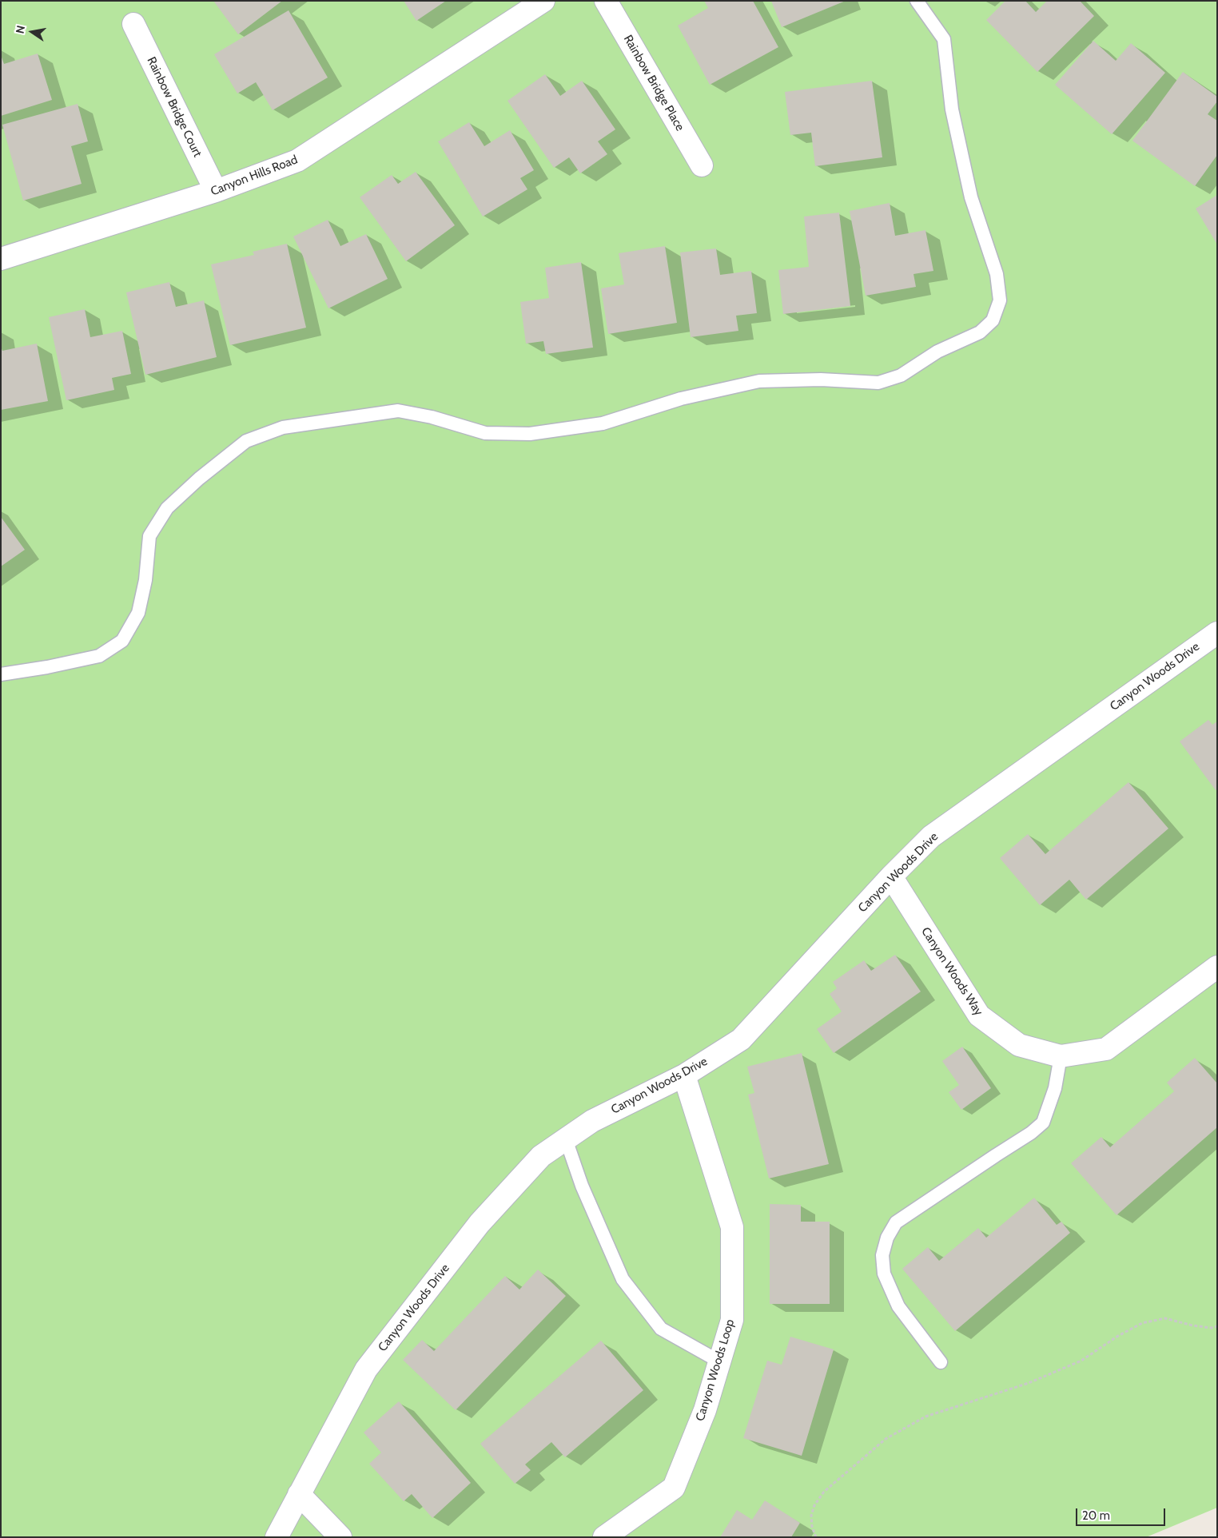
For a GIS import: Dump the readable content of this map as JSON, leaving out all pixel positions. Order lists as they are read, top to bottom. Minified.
{"streets":{"street":["Rainbow Bridge Place","Rainbow Bridge Court","Canyon Hills Road","Canyon Woods Drive","Canyon Woods Way","Canyon Woods Loop"]},"crossings":[["Rainbow Bridge Court","Canyon Hills Road"],["Canyon Woods Drive","Canyon Woods Way"],["Canyon Woods Drive","Canyon Woods Loop"]],"scale_bar":"20 m","north":"left"}
